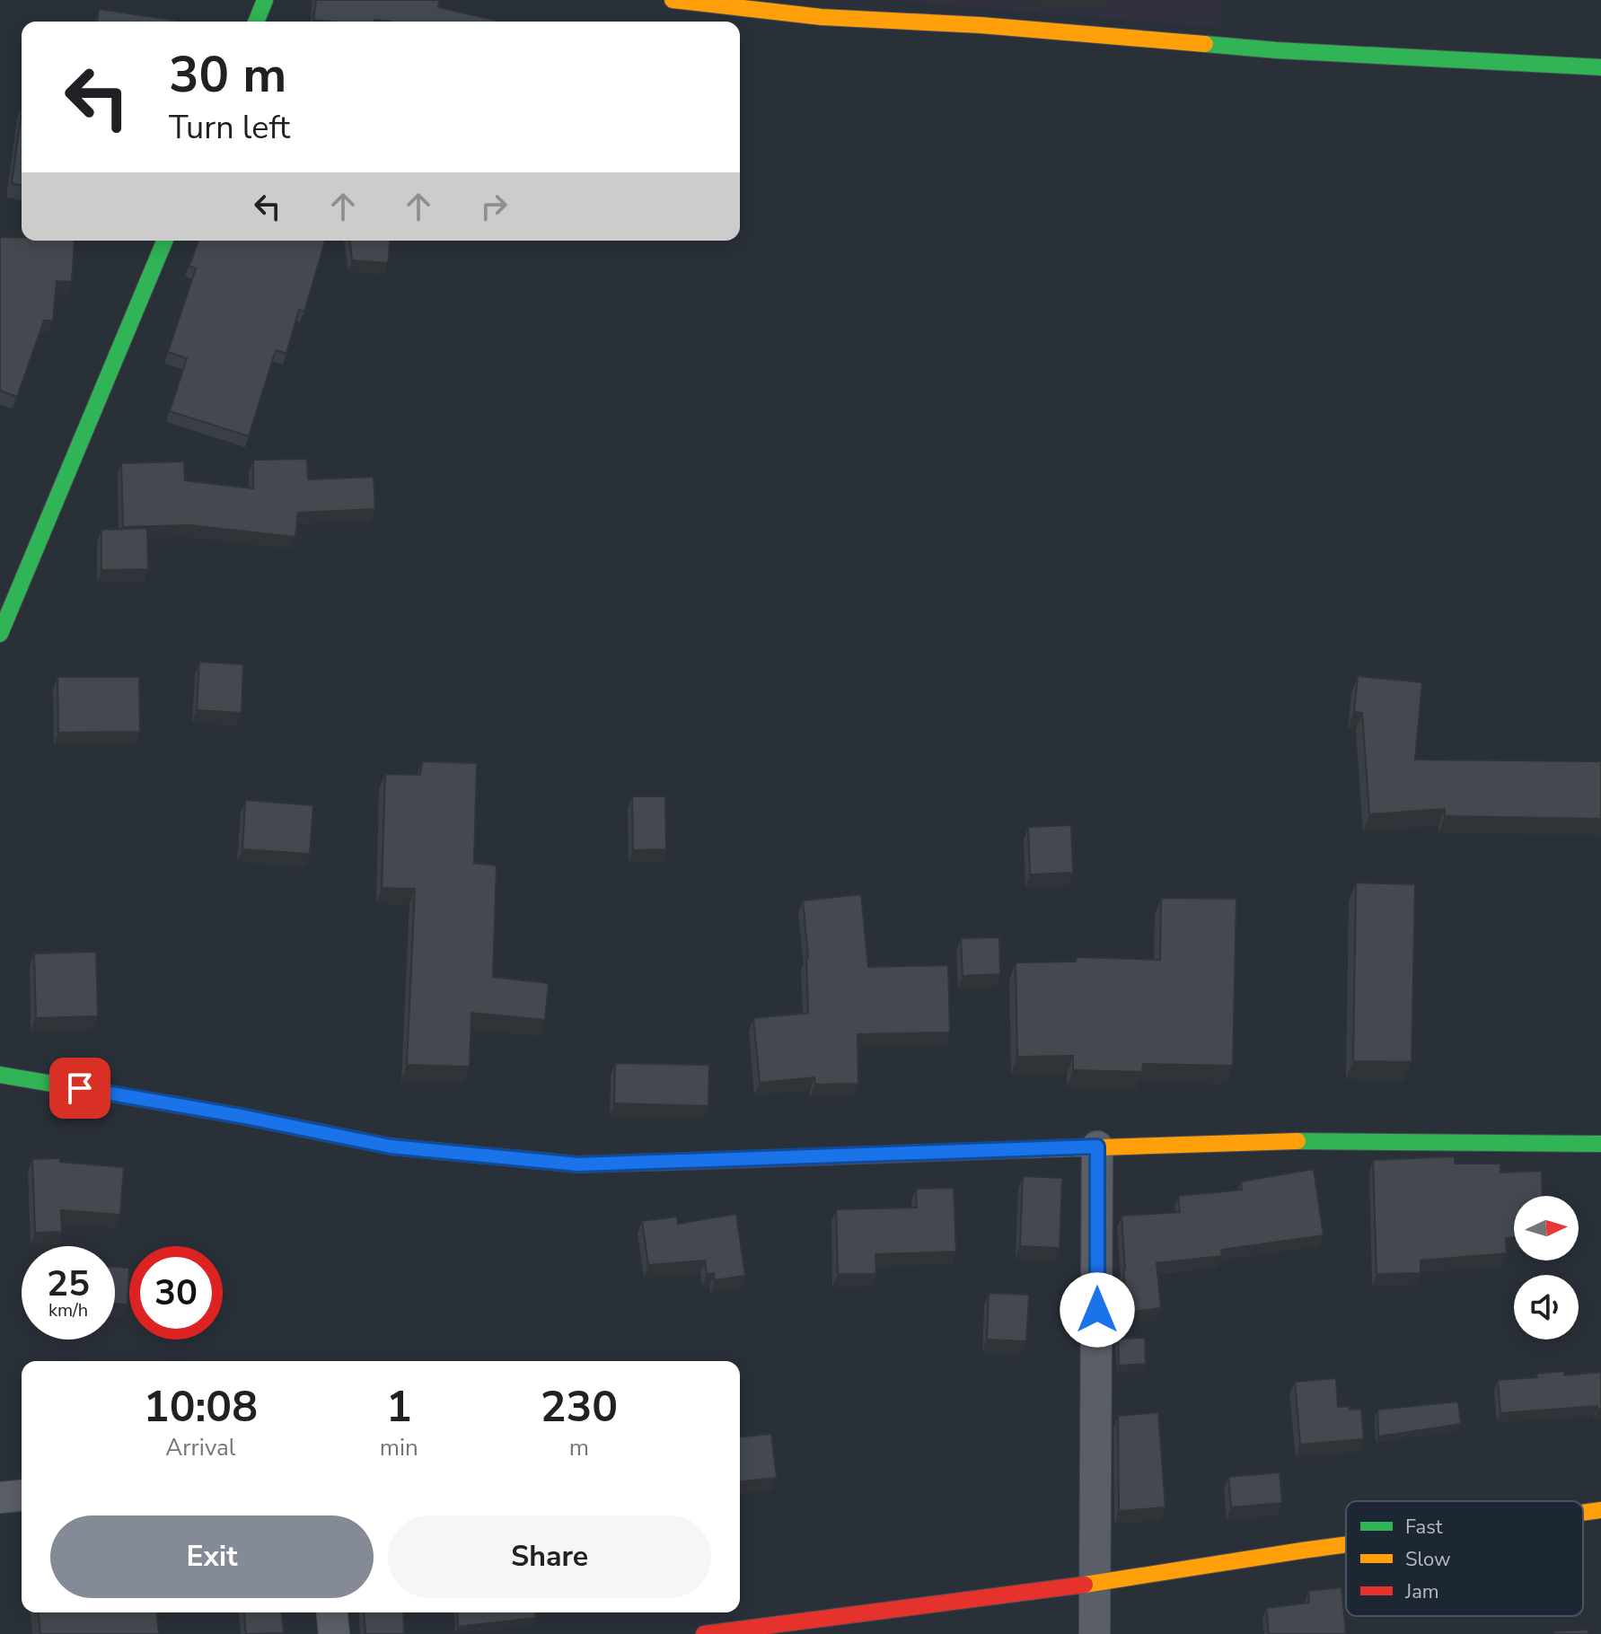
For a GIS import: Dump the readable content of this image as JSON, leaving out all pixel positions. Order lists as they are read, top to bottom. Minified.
{"legend":["Fast","Slow","Jam"],"north":"right","page":{"turn":["30 m","Turn left"],"speed":"25 km/h","limit":"30","eta":["10:08","Arrival","1","min","230","m"],"buttons":["Exit","Share"]}}
